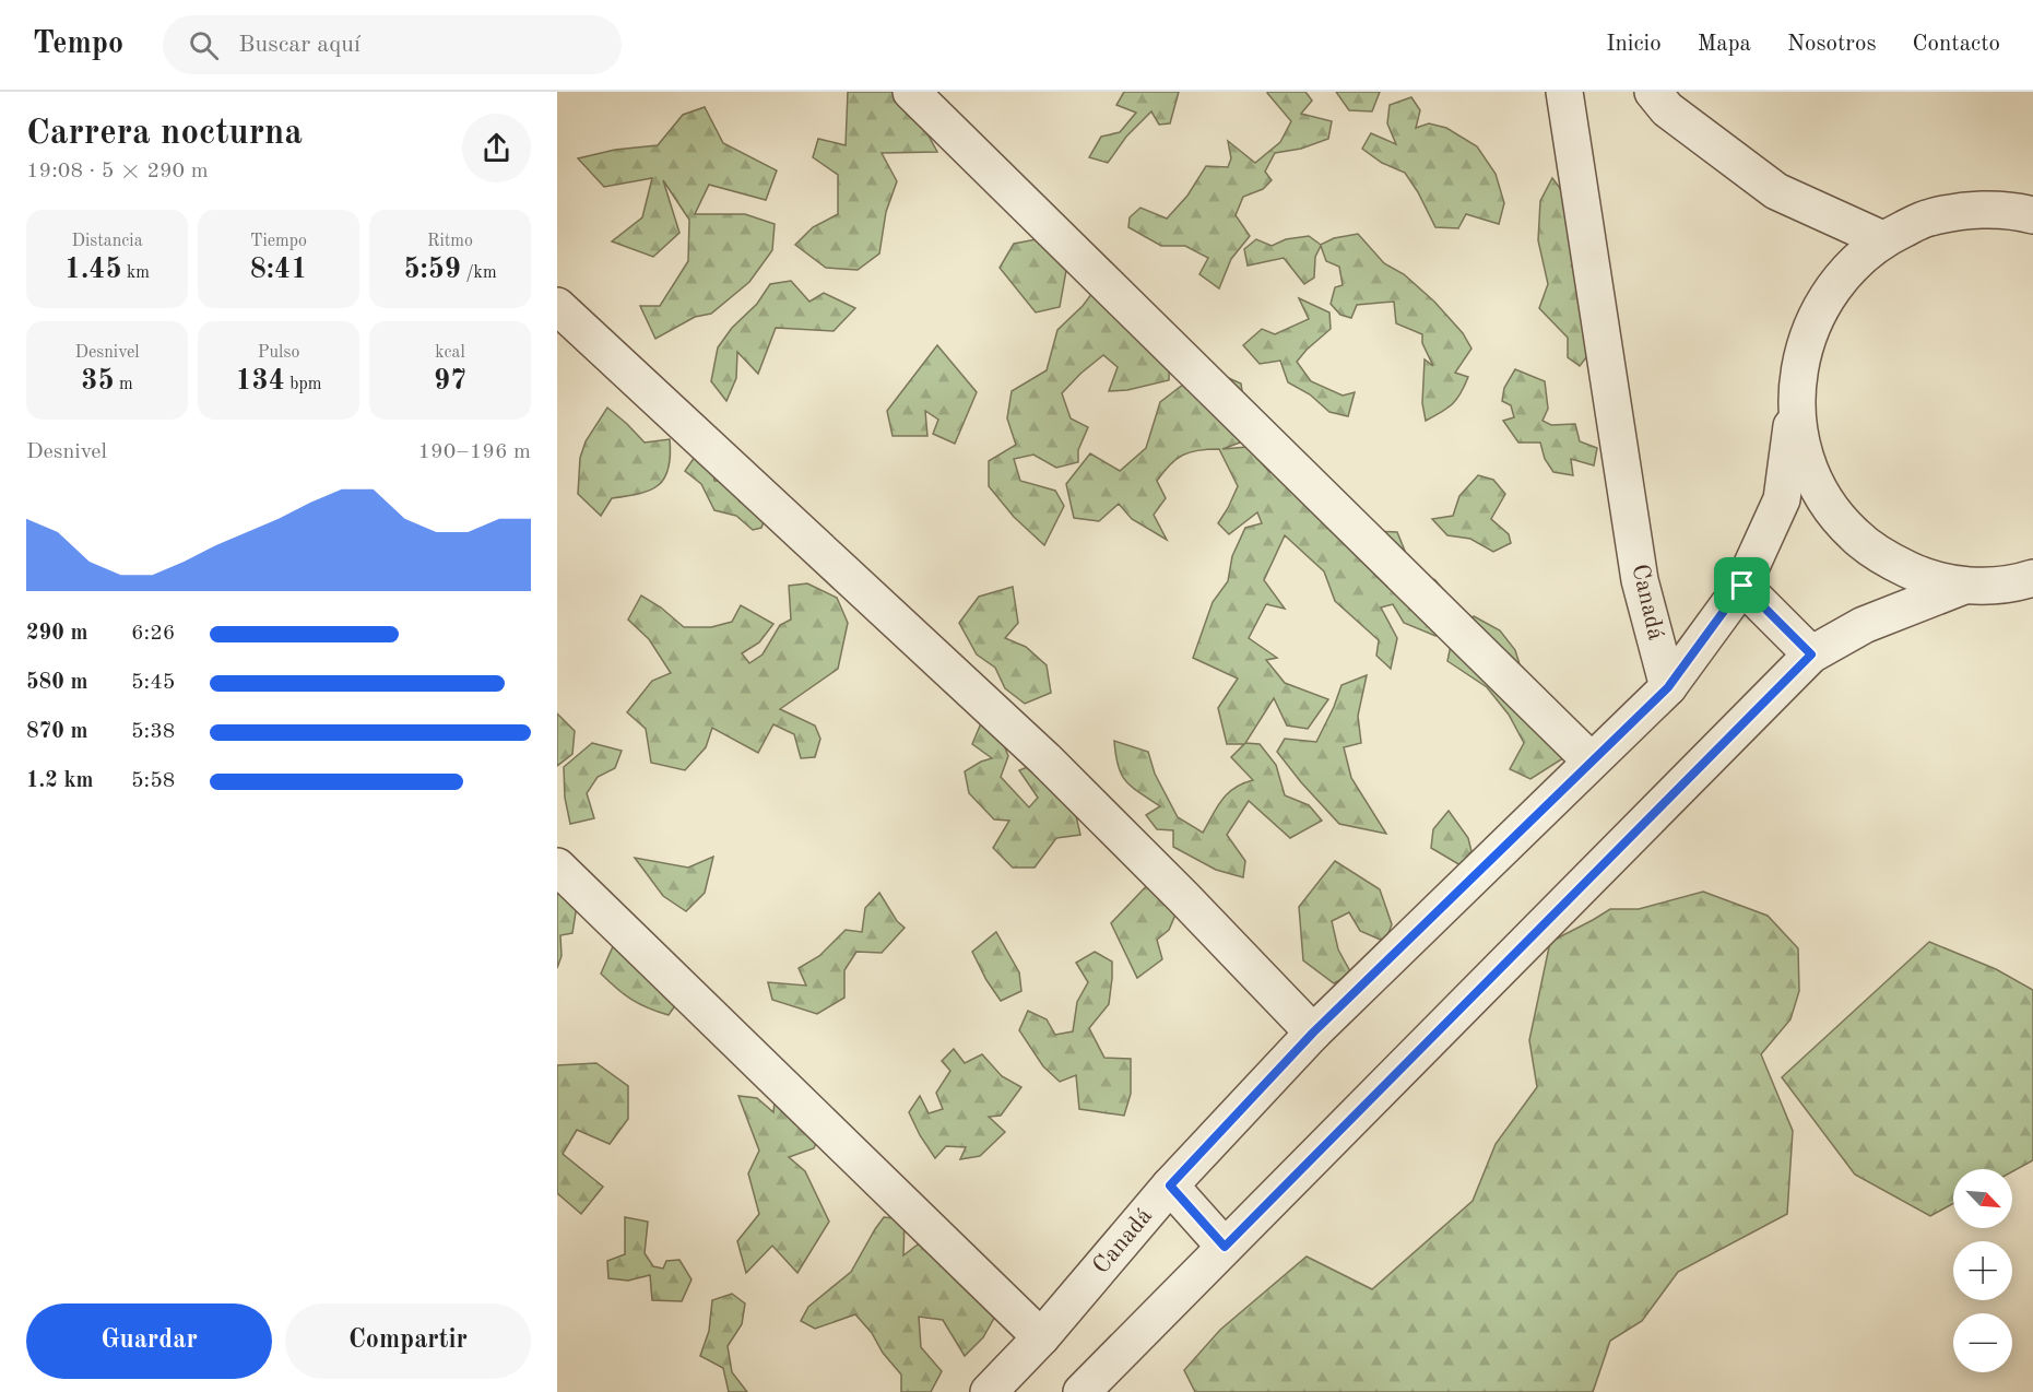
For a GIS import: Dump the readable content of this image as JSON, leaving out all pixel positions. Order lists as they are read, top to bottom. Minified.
{"streets":{"street":["Canadá"]},"north":"bottom right","page":{"header":"Tempo","search":"Buscar aquí","nav":["Inicio","Mapa","Nosotros","Contacto"],"heading":["Carrera nocturna","19:08 · 5 × 290 m"],"stats":[["Distancia","1.45 km"],["Tiempo","8:41"],["Ritmo","5:59 /km"],["Desnivel","35 m"],["Pulso","134 bpm"],["kcal","97"]],"chart":["Desnivel","190–196 m"],"list":[{"name":"290 m","note":"6:26"},{"name":"580 m","note":"5:45"},{"name":"870 m","note":"5:38"},{"name":"1.2 km","note":"5:58"}],"map_buttons":["+","−"],"buttons":["Guardar","Compartir"]}}
